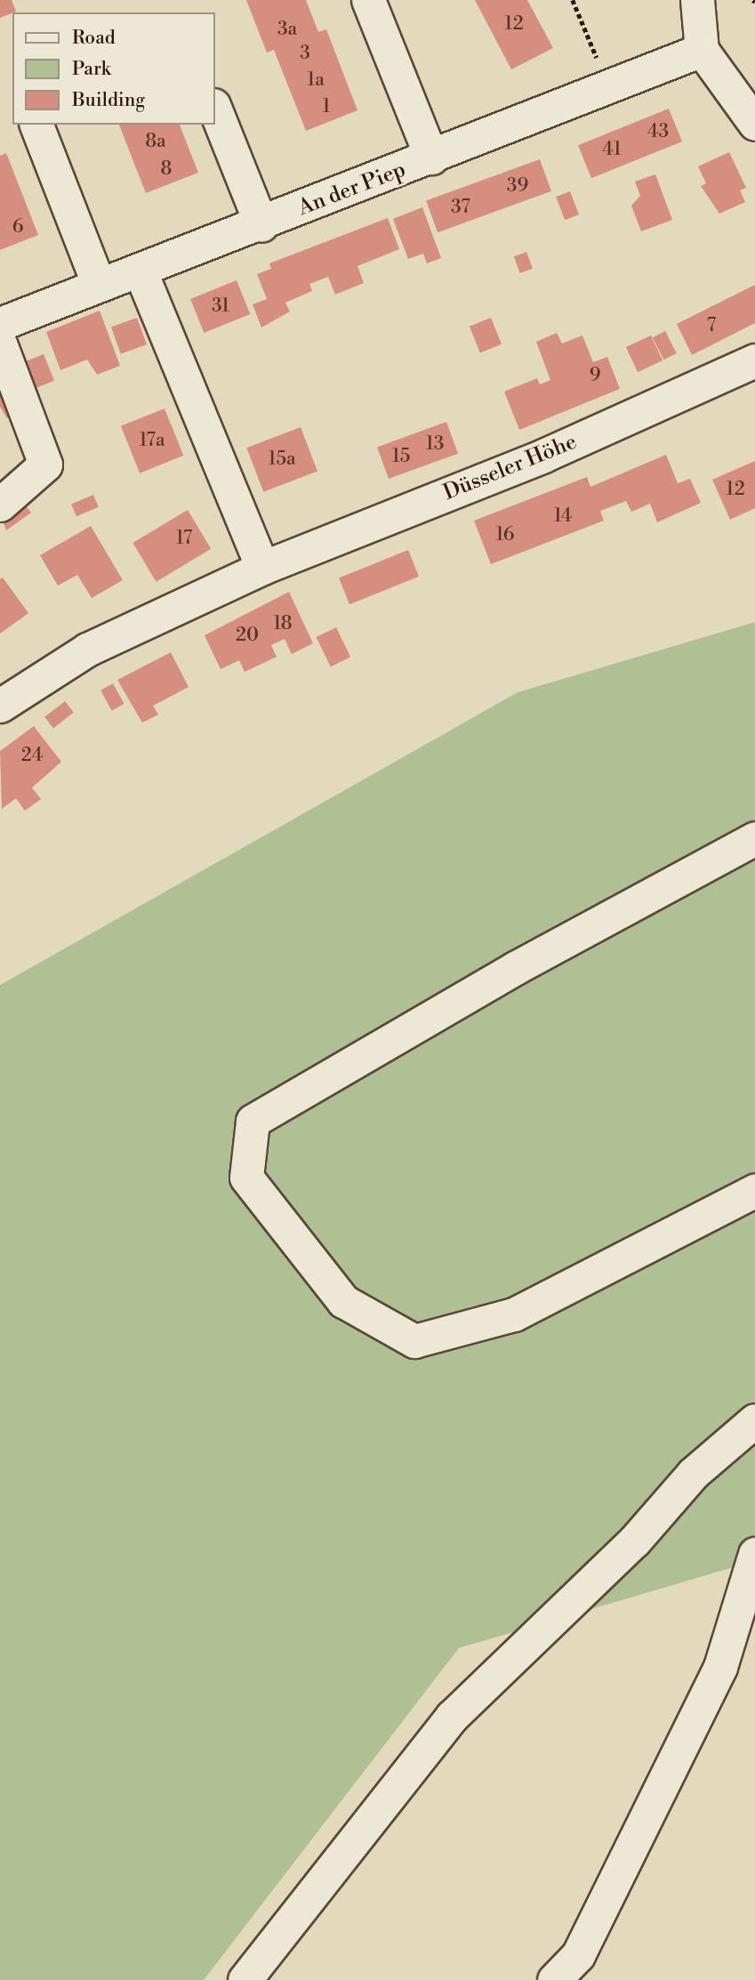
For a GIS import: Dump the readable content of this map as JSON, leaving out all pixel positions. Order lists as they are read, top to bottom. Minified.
{"streets":{"street":["An der Piep","Düsseler Höhe"]},"house_numbers":["12","3a","3","1a","1","43","8a","41","8","39","37","6","31","7","9","17a","13","15","15a","12","14","16","17","18","20","24"],"legend":["Road","Park","Building"]}
